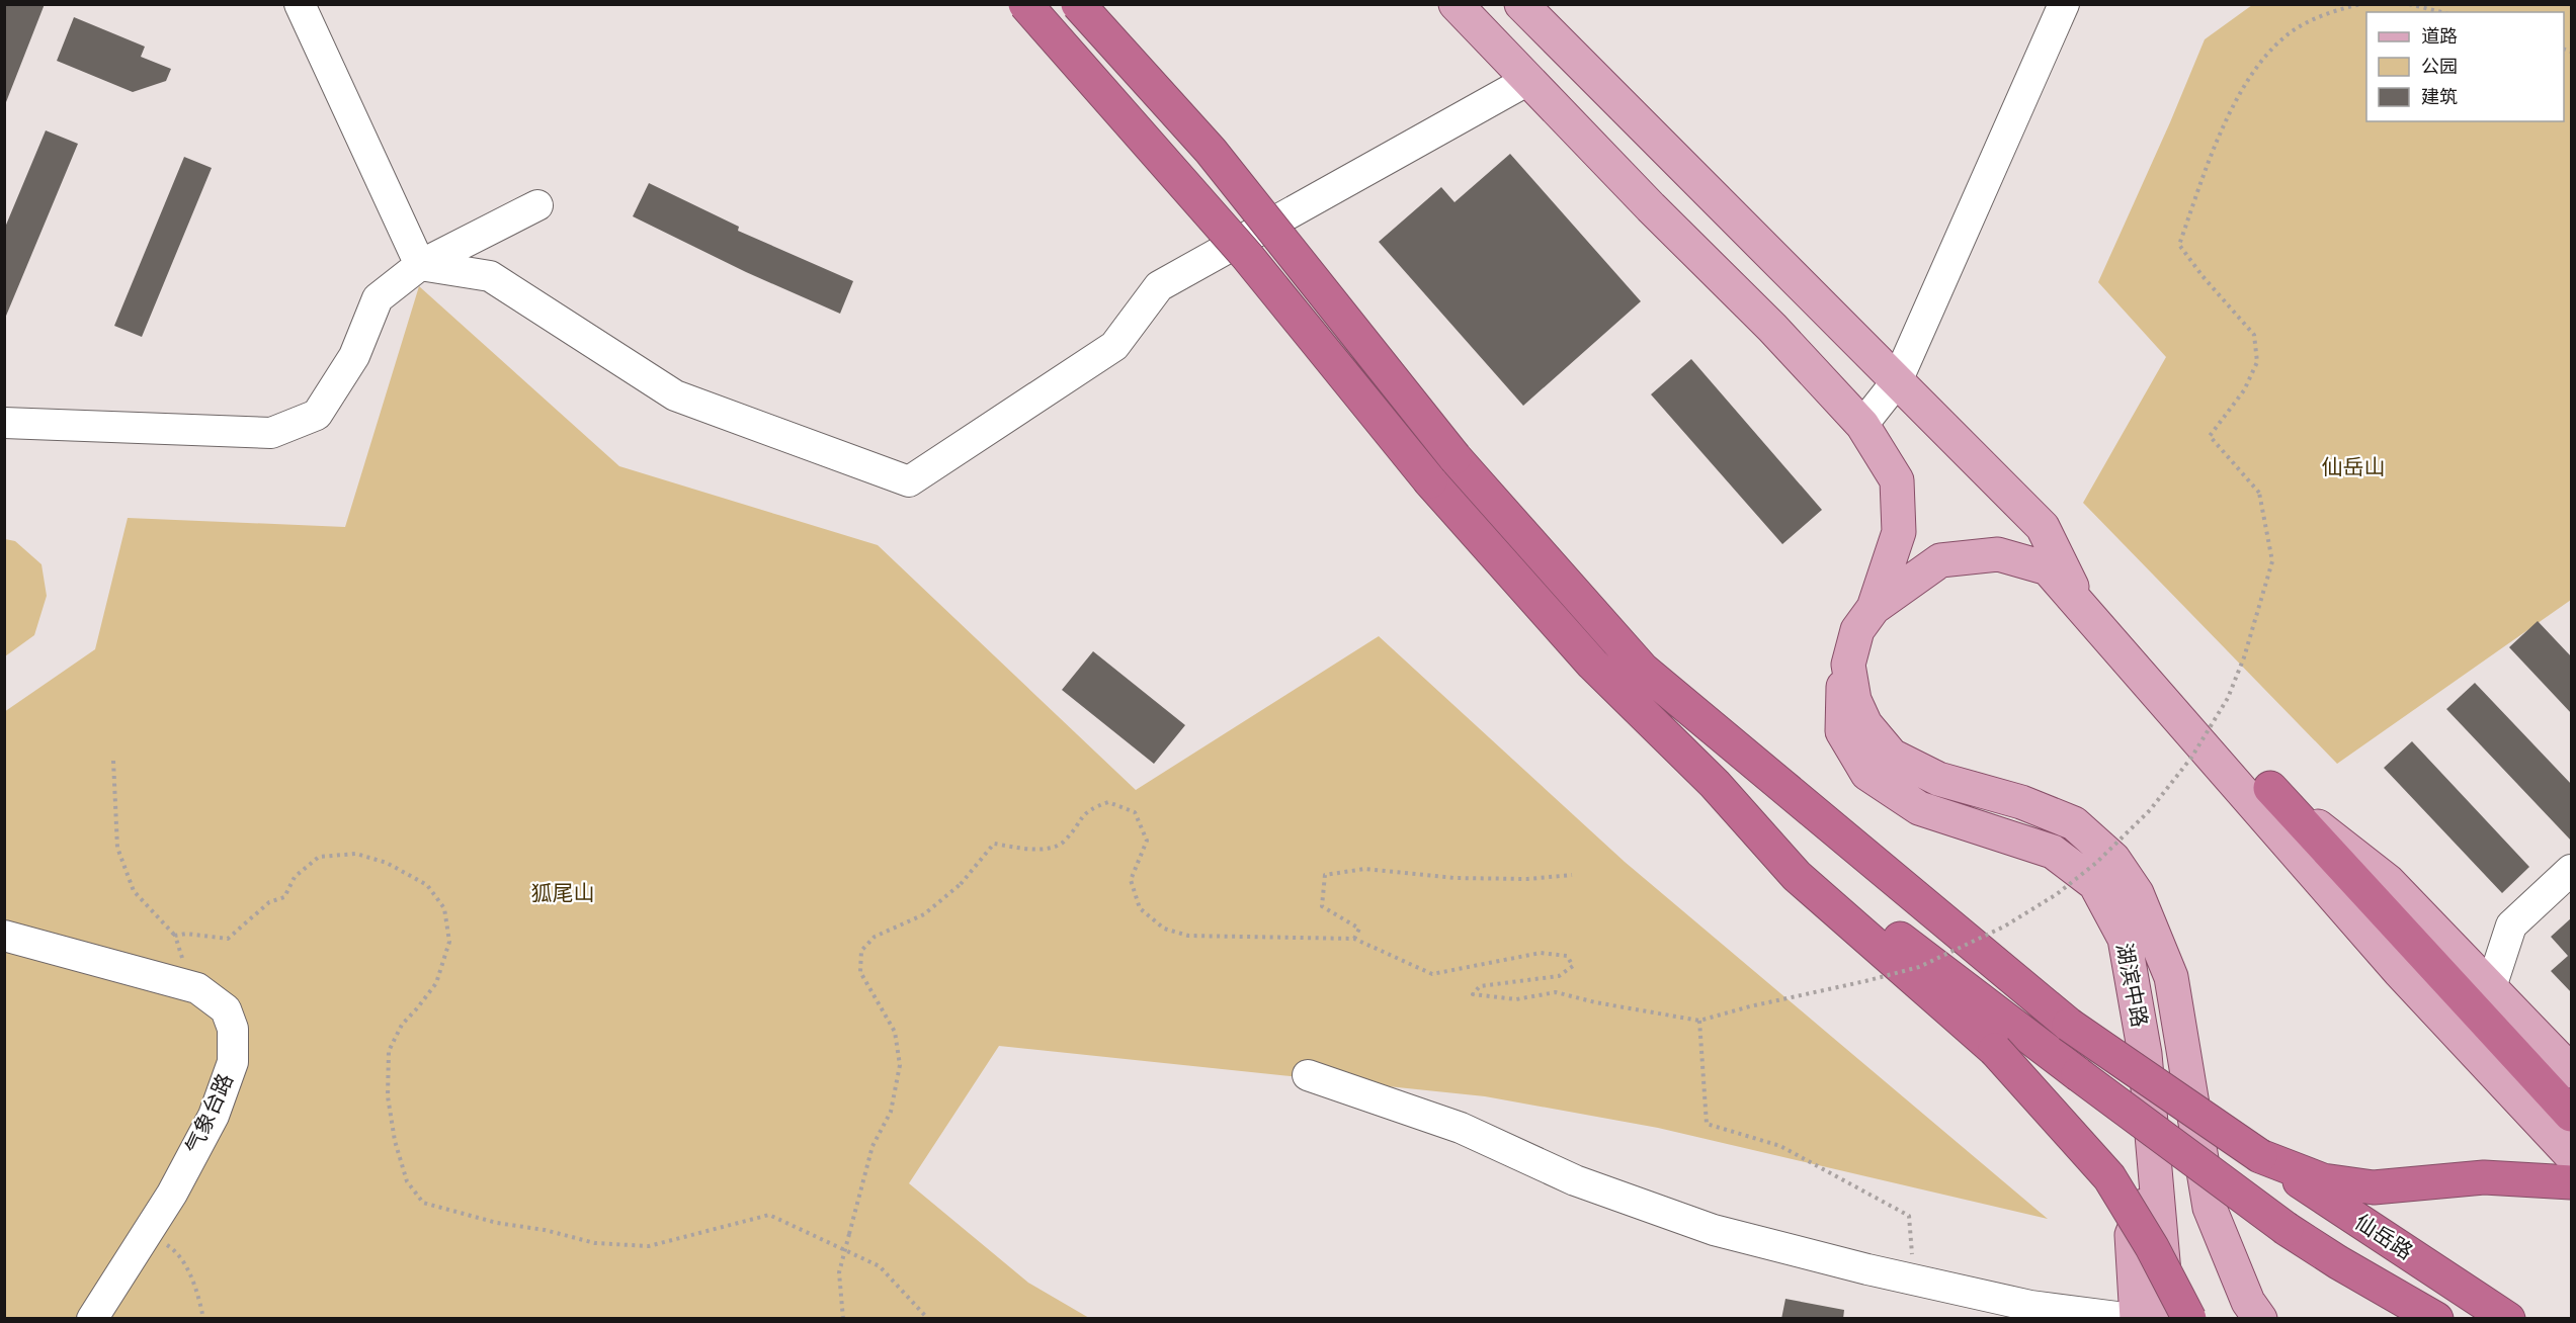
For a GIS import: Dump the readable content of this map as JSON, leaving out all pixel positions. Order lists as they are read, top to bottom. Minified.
{"streets":{"highway":["仙岳路"],"main road":["湖滨中路"],"street":["气象台路"]},"parks":["仙岳山","狐尾山"],"legend":["道路","公园","建筑"]}
